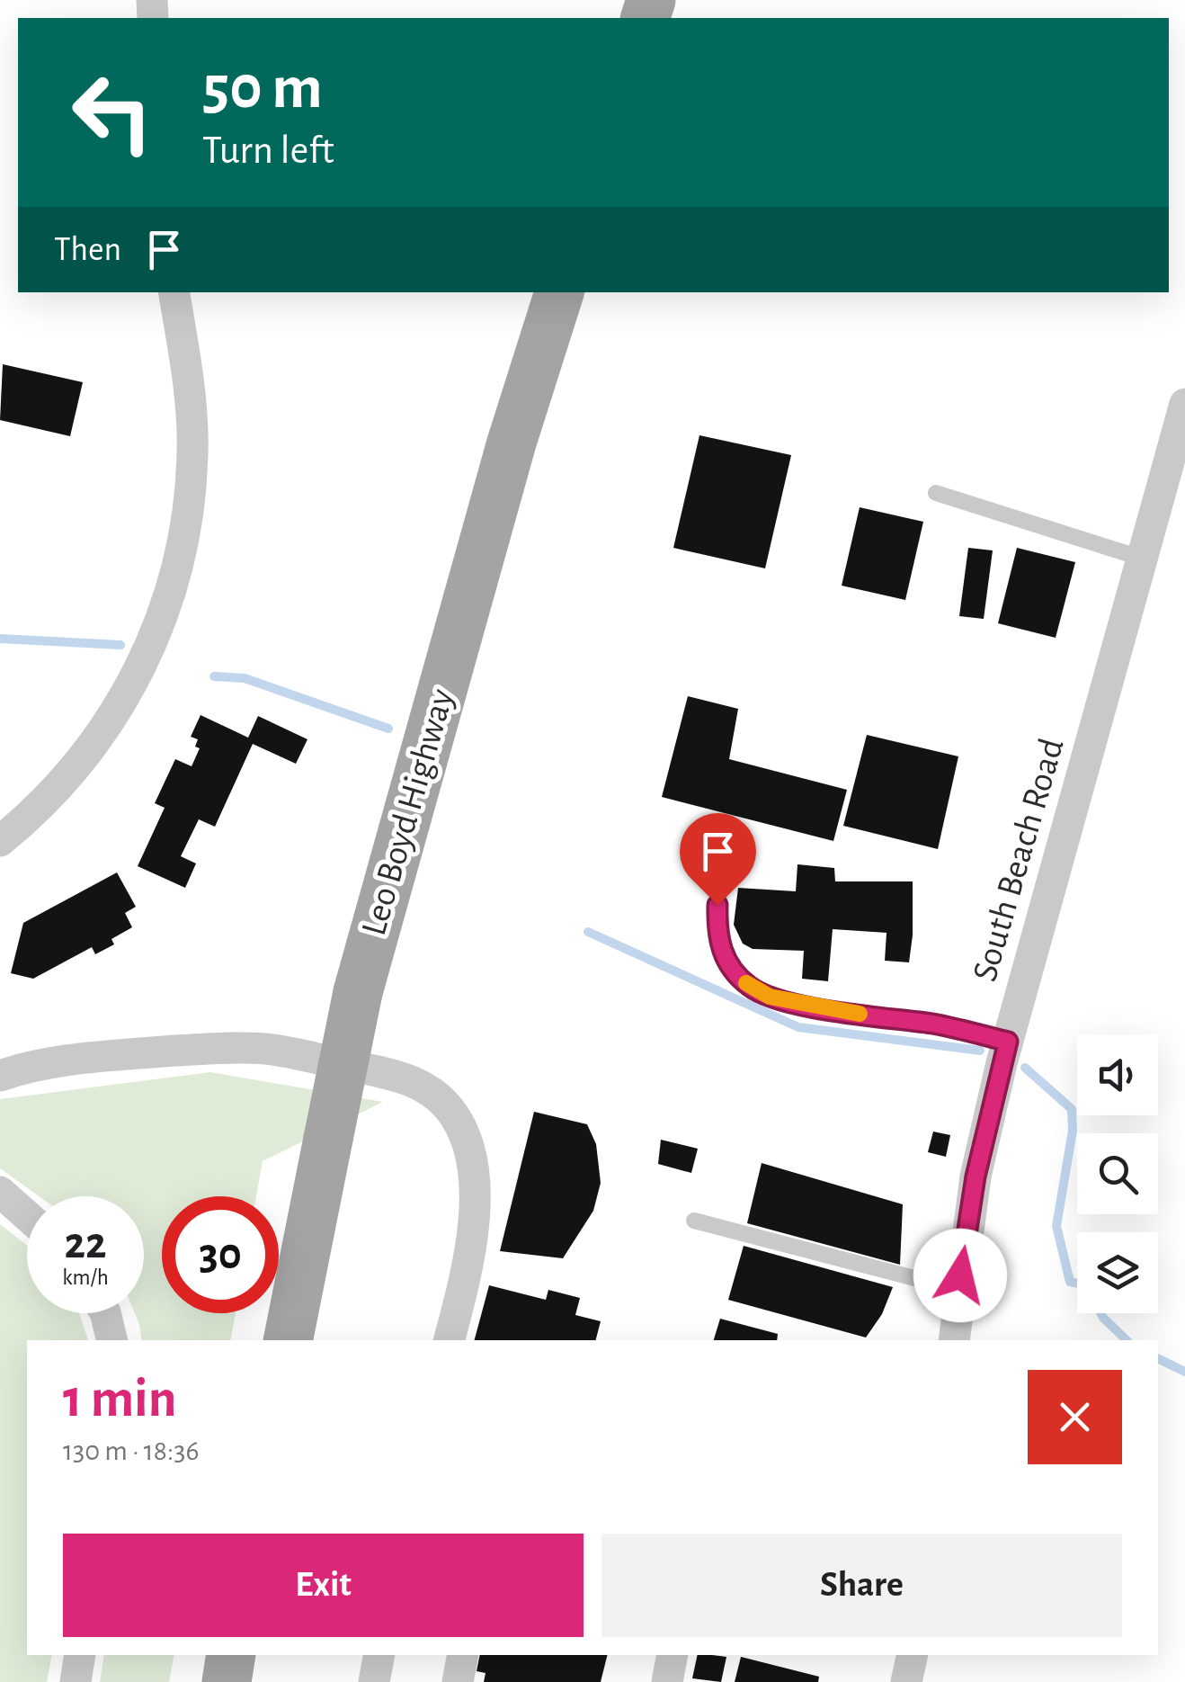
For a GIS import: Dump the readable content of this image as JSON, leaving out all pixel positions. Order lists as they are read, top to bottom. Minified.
{"streets":{"main road":["Leo Boyd Highway"],"street":["South Beach Road"]},"page":{"turn":["50 m","Turn left"],"then":"Then","speed":"22 km/h","limit":"30","heading":["1 min","130 m · 18:36"],"buttons":["Exit","Share"]}}
